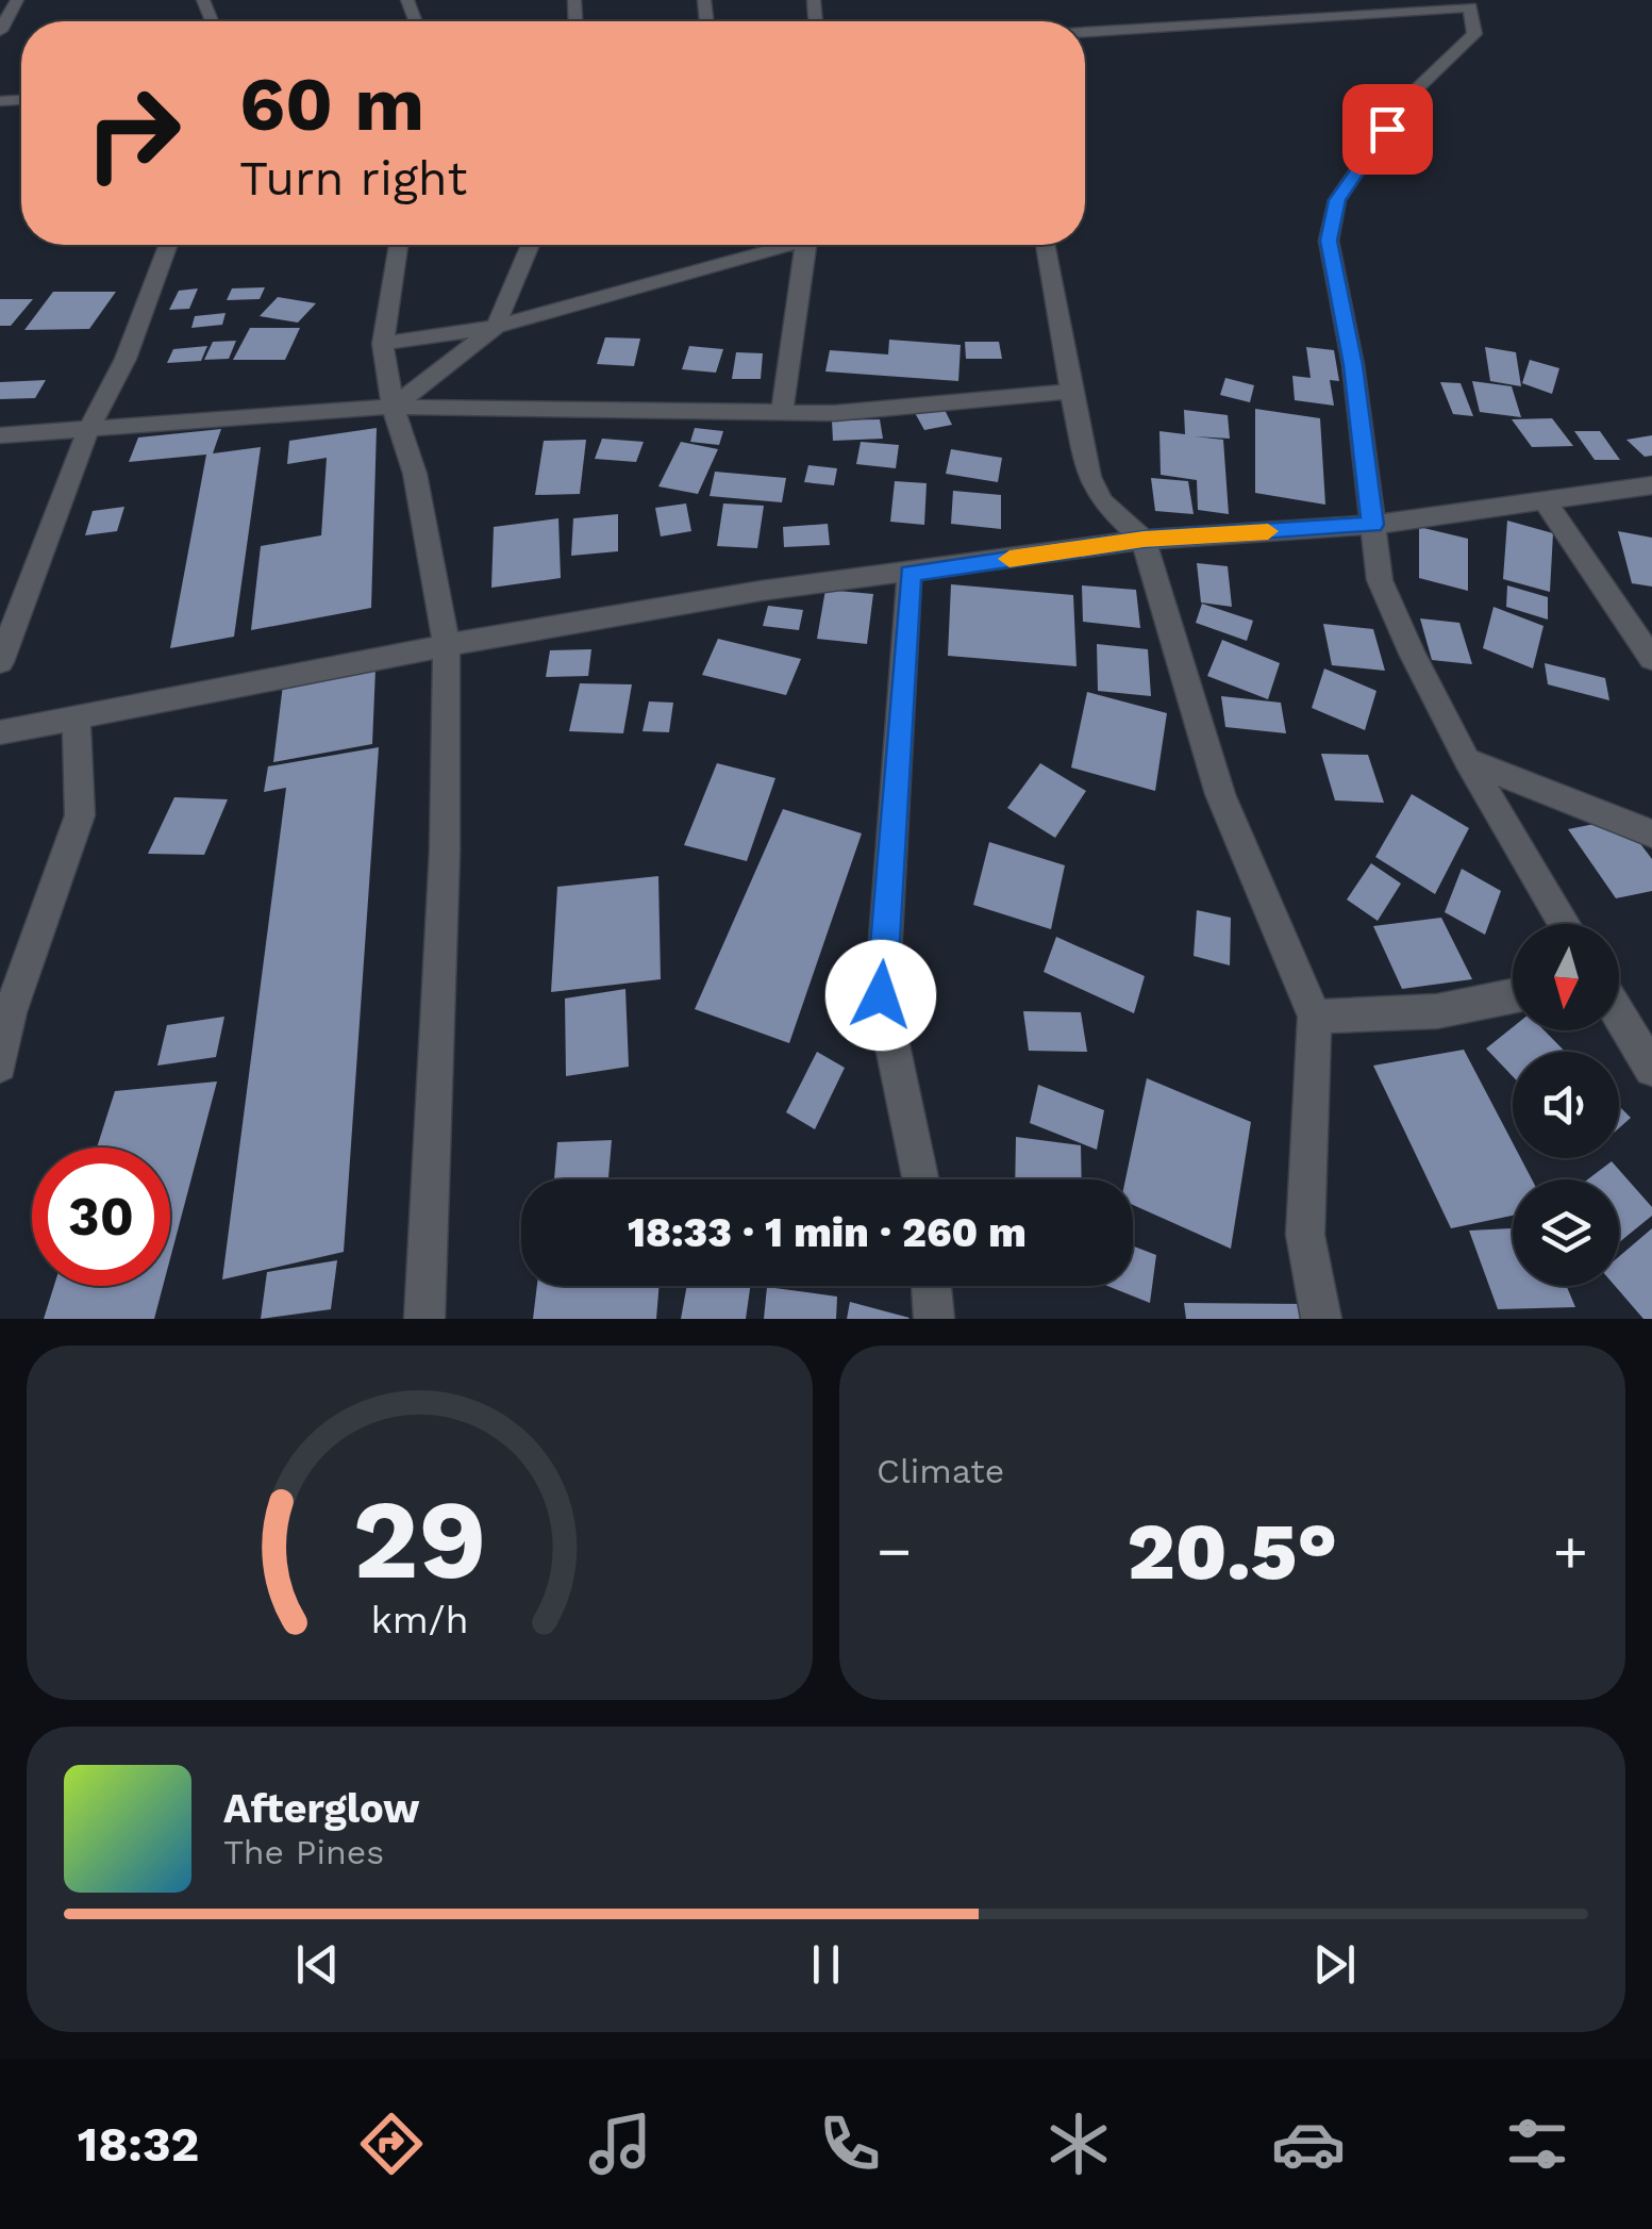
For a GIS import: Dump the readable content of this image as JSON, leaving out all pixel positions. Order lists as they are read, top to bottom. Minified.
{"north":"bottom","page":{"turn":["60 m","Turn right"],"limit":"30","trip":"18:33 · 1 min · 260 m","tile":"Climate","heat":["−","20.5°","+"],"song":["Afterglow","The Pines"],"tabs":"18:32","gauge":["29","km/h"]}}
